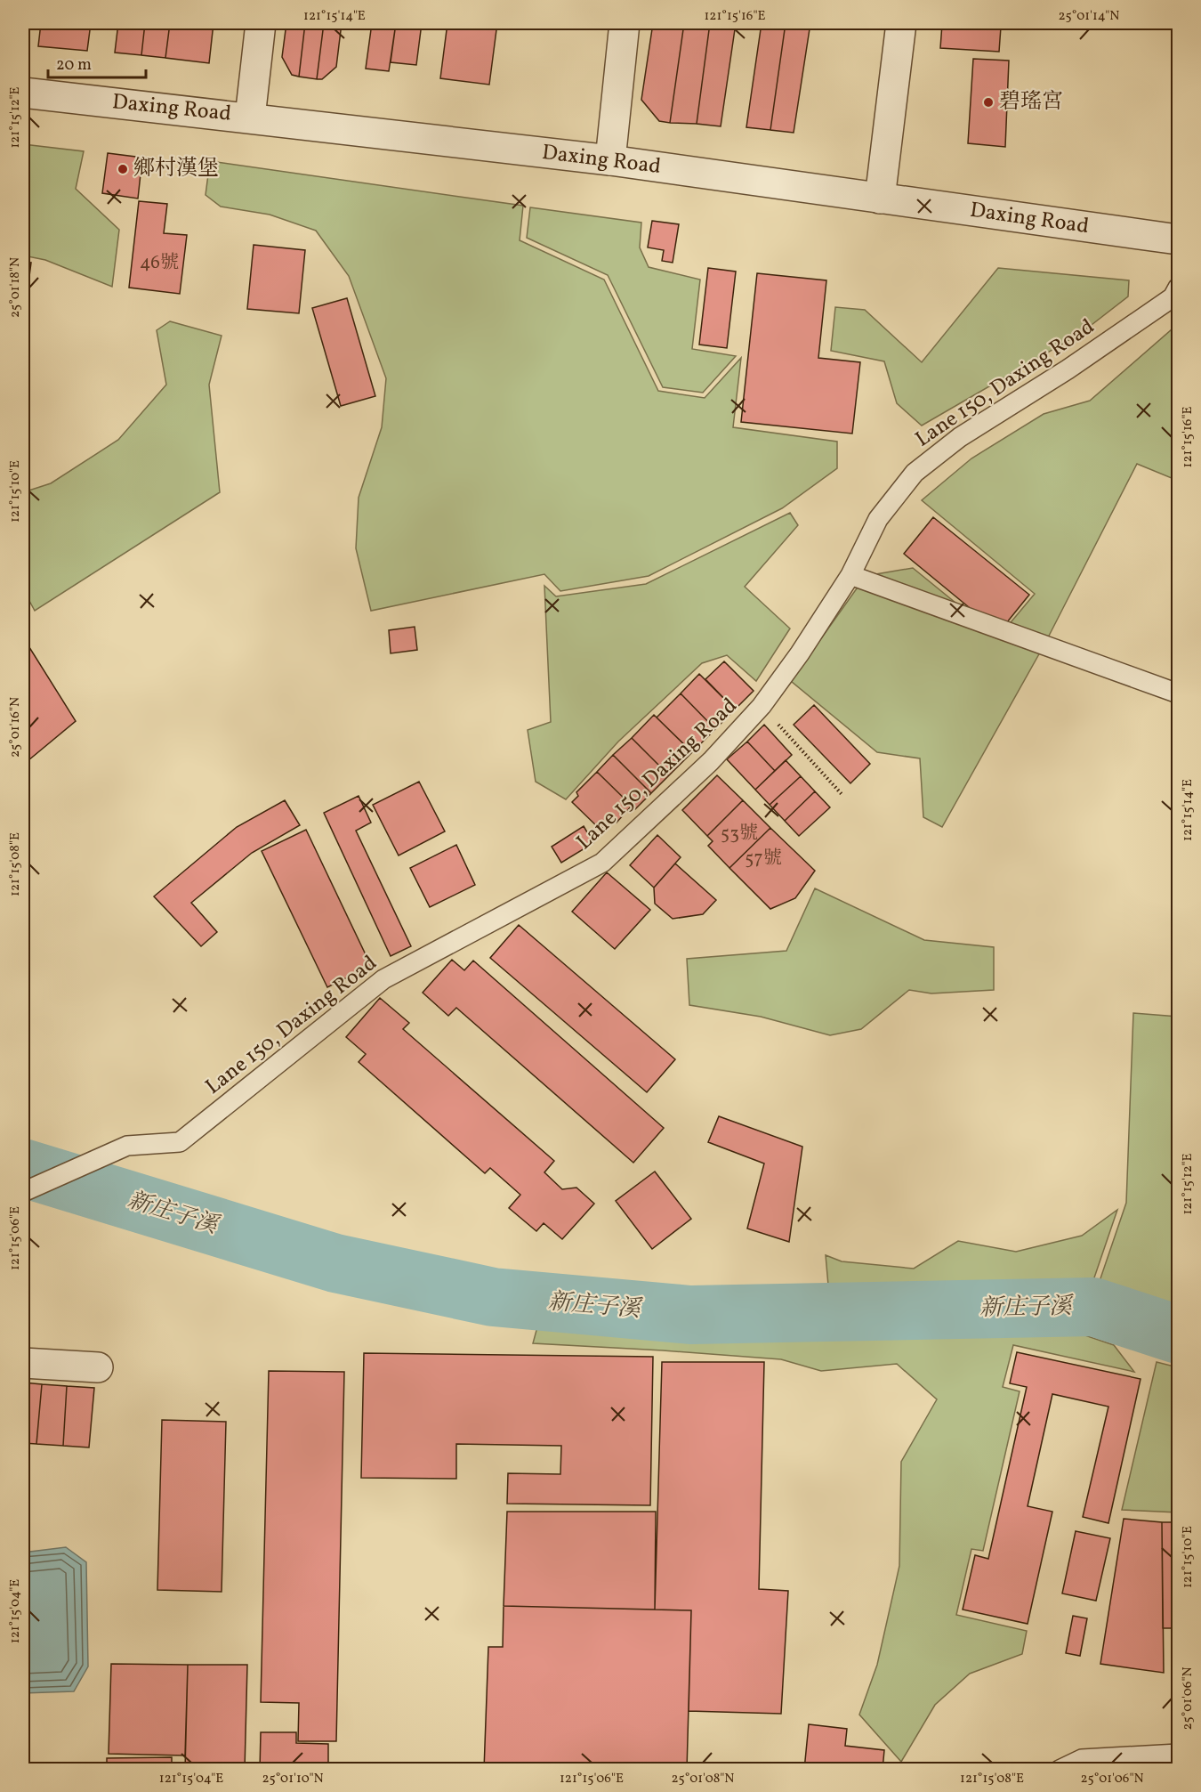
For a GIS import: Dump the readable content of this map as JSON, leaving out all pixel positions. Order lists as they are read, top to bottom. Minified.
{"streets":{"street":["Daxing Road"],"lane":["Lane 150, Daxing Road"]},"water":["新庄子溪"],"places":["碧瑤宮","鄉村漢堡"],"house_numbers":["46號","53號","57號"],"scale_bar":"20 m","coordinates":["121°15'14\"E","121°15'16\"E","25°01'14\"N","121°15'12\"E","25°01'18\"N","121°15'10\"E","25°01'16\"N","121°15'08\"E","121°15'06\"E","121°15'04\"E","25°01'06\"N","25°01'10\"N","25°01'08\"N"]}
